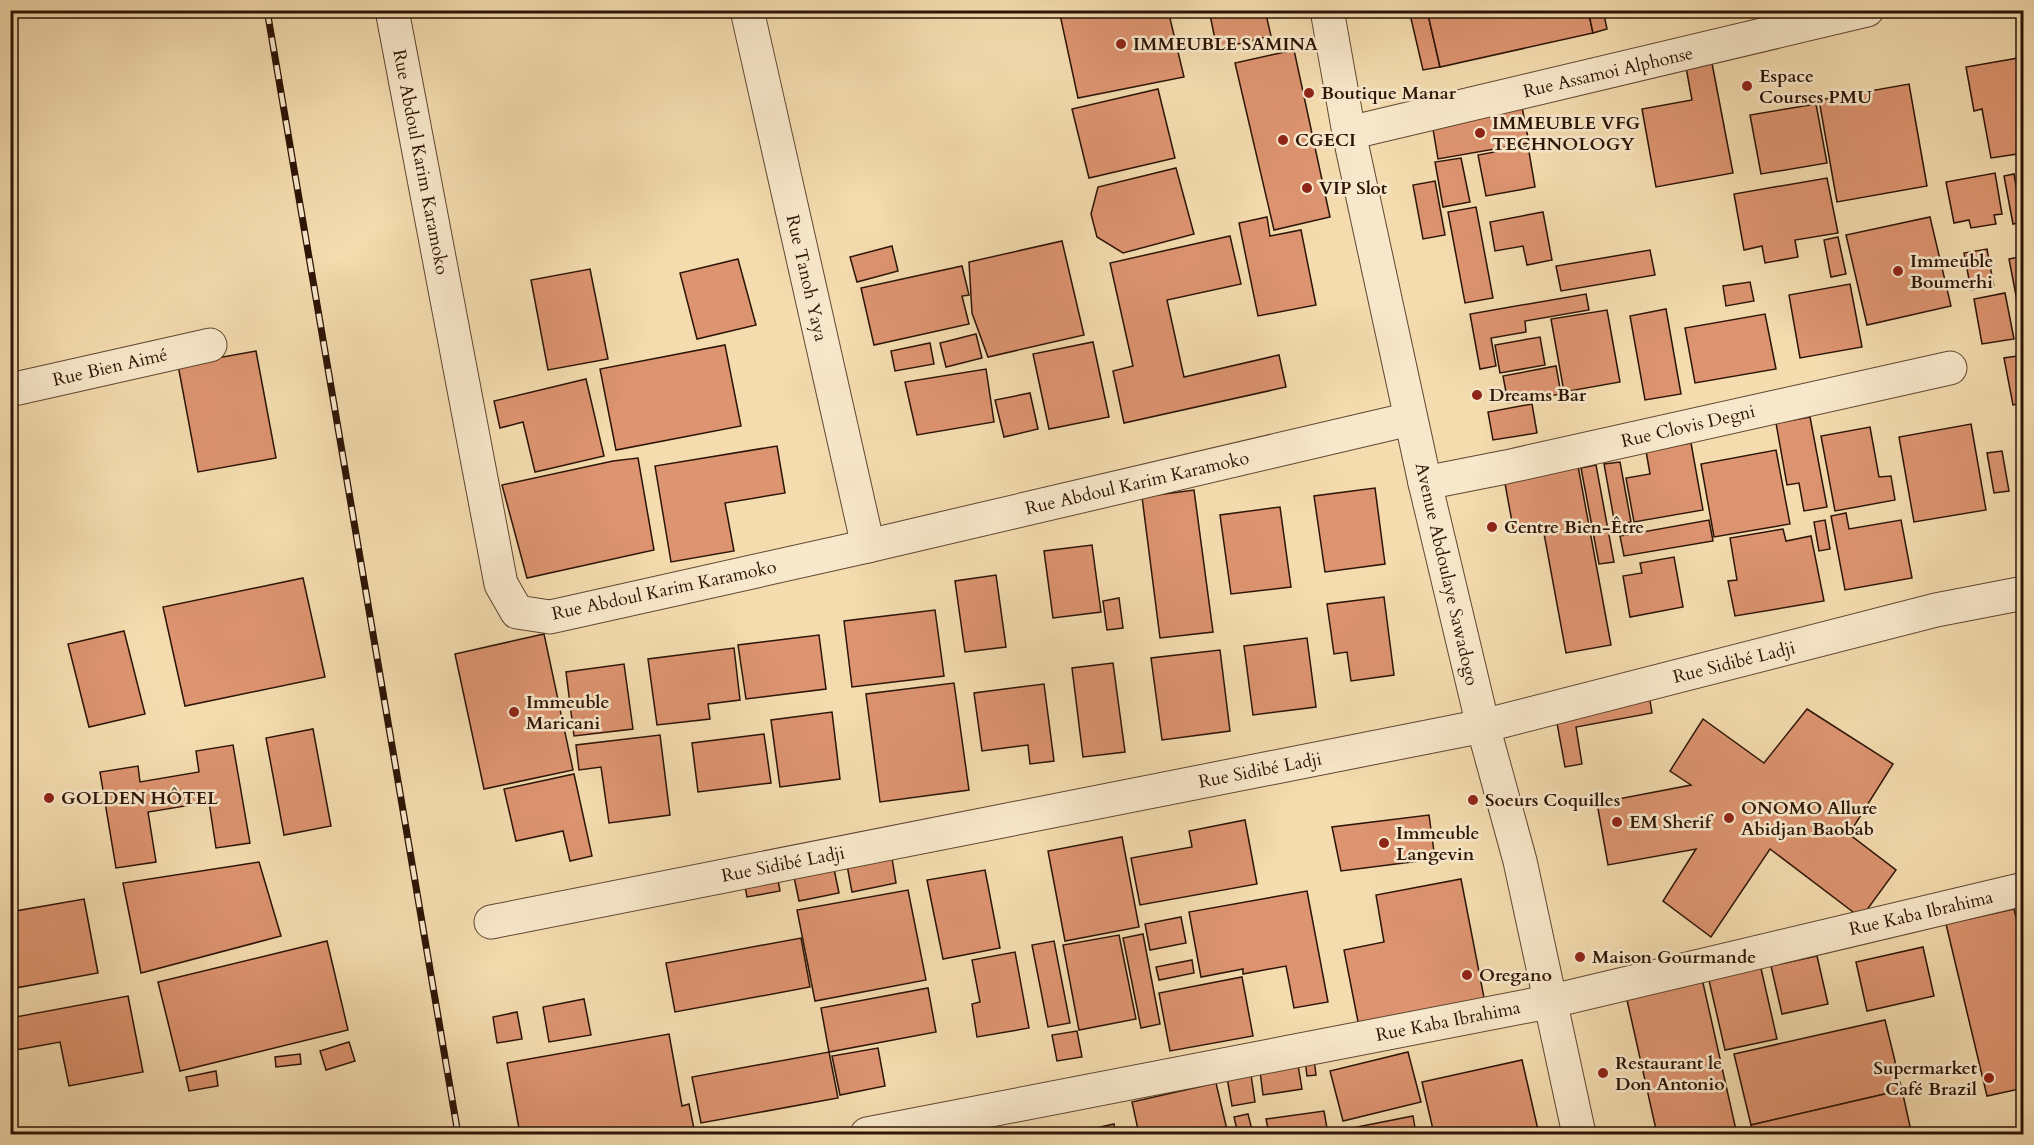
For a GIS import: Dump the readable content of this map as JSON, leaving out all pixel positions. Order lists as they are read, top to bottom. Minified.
{"streets":{"street":["Rue Assamoi Alphonse","Rue Abdoul Karim Karamoko","Rue Tanoh Yaya","Rue Bien Aimé","Rue Clovis Degni","Avenue Abdoulaye Sawadogo","Rue Sidibé Ladji","Rue Kaba Ibrahima"]},"crossings":[["Rue Assamoi Alphonse","Avenue Abdoulaye Sawadogo"],["Rue Abdoul Karim Karamoko","Rue Tanoh Yaya"],["Rue Abdoul Karim Karamoko","Avenue Abdoulaye Sawadogo"],["Rue Clovis Degni","Avenue Abdoulaye Sawadogo"],["Avenue Abdoulaye Sawadogo","Rue Sidibé Ladji"],["Avenue Abdoulaye Sawadogo","Rue Kaba Ibrahima"]],"places":["IMMEUBLE SAMINA","Espace Courses PMU","Boutique Manar","IMMEUBLE VFG TECHNOLOGY","CGECI","VIP Slot","Immeuble Boumerhi","Dreams Bar","Centre Bien-Être","Immeuble Maricani","GOLDEN HÔTEL","Soeurs Coquilles","ONOMO Allure Abidjan Baobab","EM Sherif","Immeuble Langevin","Maison Gourmande","Oregano","Restaurant le Don Antonio","Supermarket Café Brazil"]}
